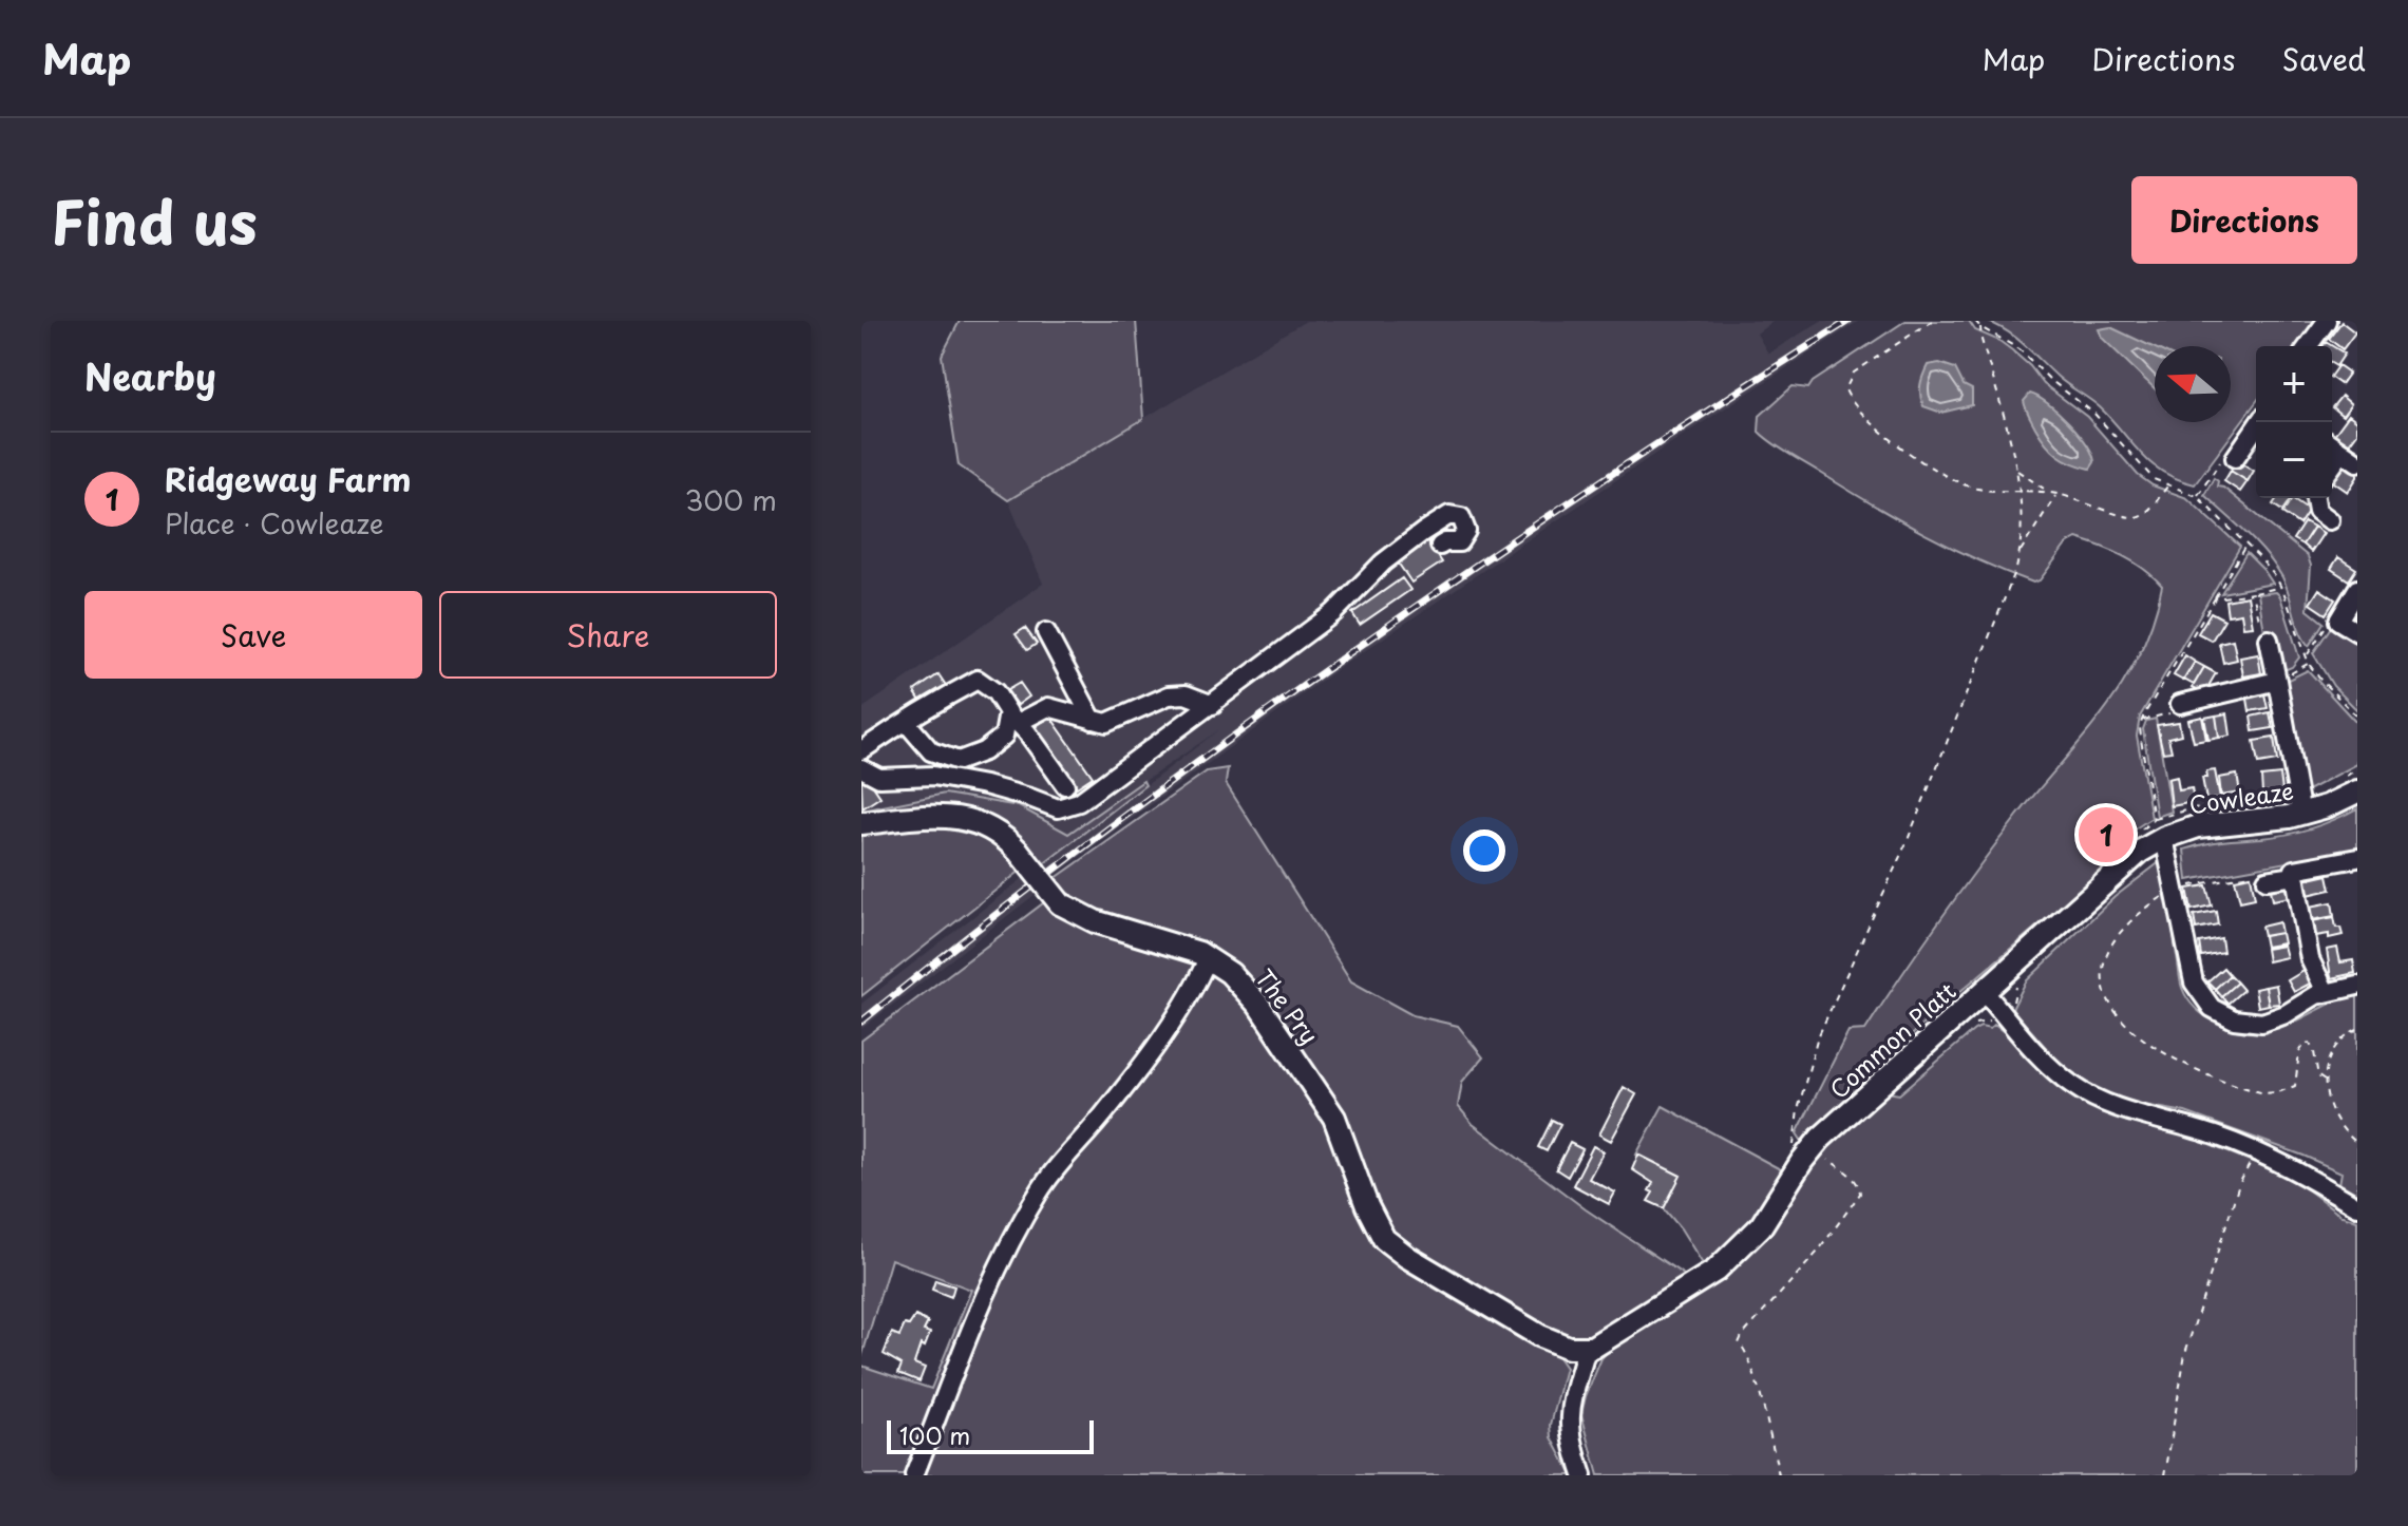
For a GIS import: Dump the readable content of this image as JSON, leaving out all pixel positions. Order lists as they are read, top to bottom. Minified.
{"streets":{"main road":["Cowleaze","The Pry","Common Platt"]},"crossings":[["Cowleaze","Common Platt"],["The Pry","Common Platt"]],"scale_bar":"100 m","north":"left","page":{"header":"Map","nav":["Map","Directions","Saved"],"title":"Find us","buttons":["Directions",["Save","Share"]],"heading":"Nearby","map_buttons":["+","−"],"list":[{"mark":"1","name":"Ridgeway Farm","note":"Place · Cowleaze","value":"300 m"}],"pins":"1","scale":"100 m"}}
